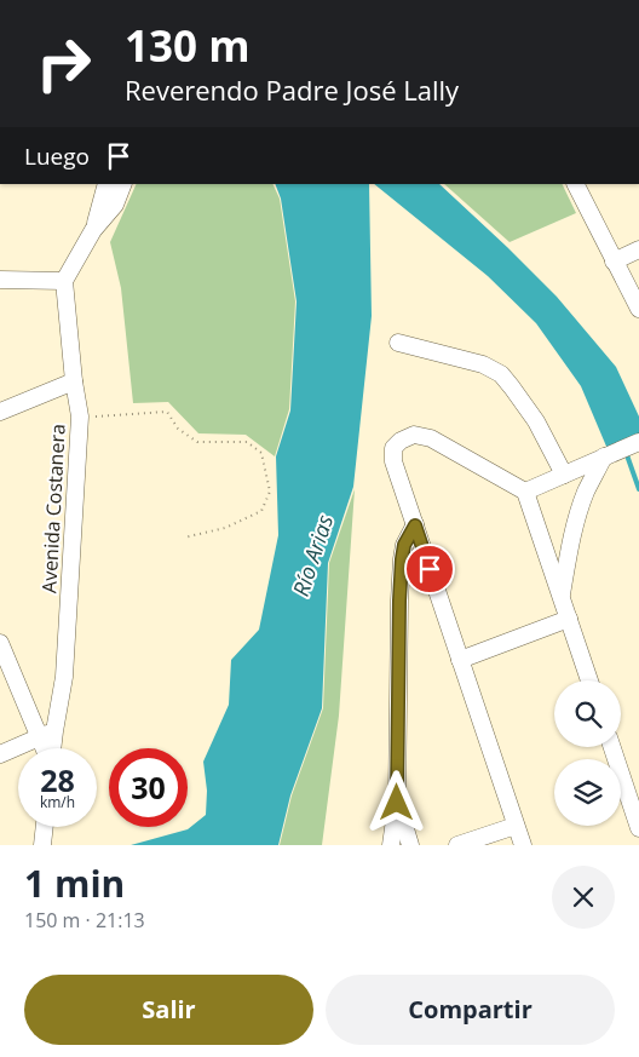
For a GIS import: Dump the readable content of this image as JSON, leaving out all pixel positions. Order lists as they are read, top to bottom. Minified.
{"streets":{"street":["Avenida Costanera"]},"water":["Río Arias"],"page":{"turn":["130 m","Reverendo Padre José Lally"],"then":"Luego","speed":"28 km/h","limit":"30","heading":["1 min","150 m · 21:13"],"buttons":["Salir","Compartir"]}}
